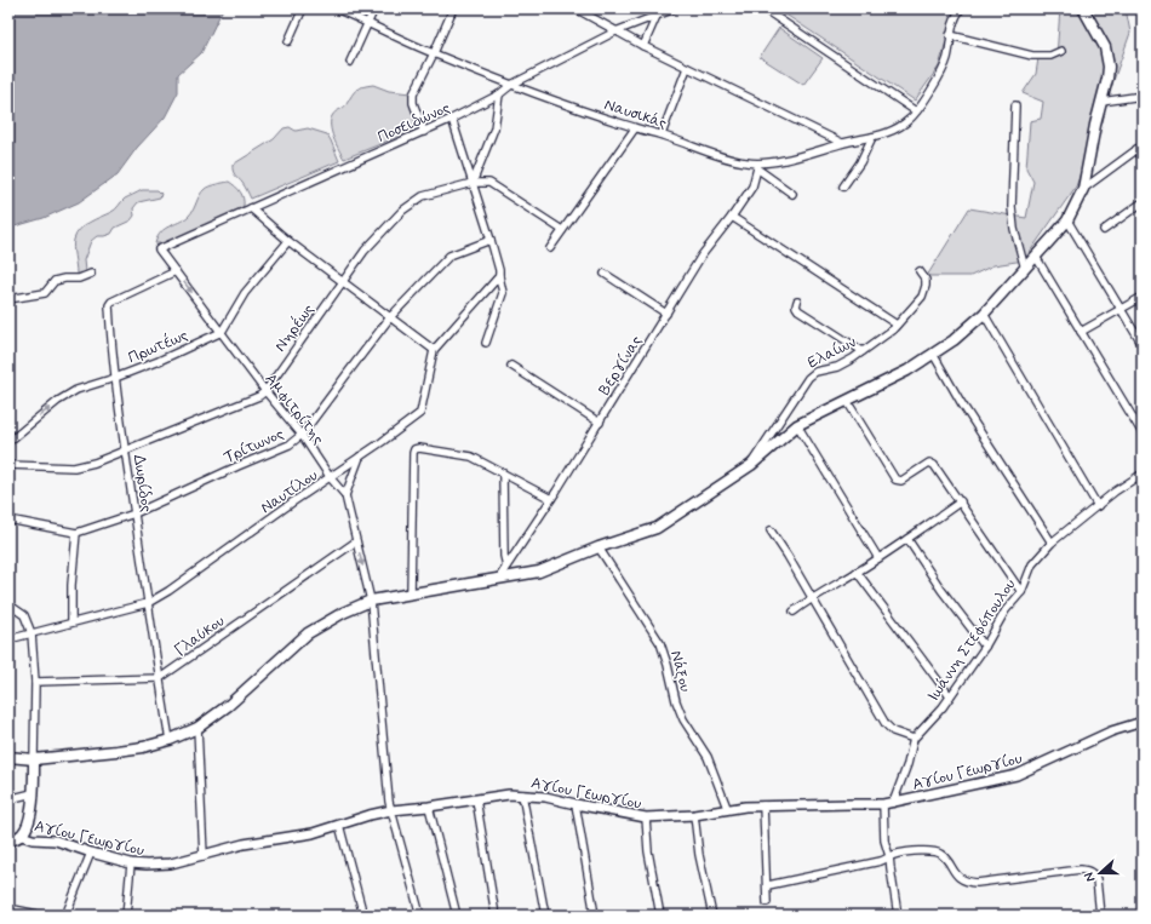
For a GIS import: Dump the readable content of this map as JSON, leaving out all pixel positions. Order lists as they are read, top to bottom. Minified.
{"streets":{"street":["Ναυσικάς","Ποσειδώνος","Νηρέως","Πρωτέως","Ελαίων","Βεργίνας","Αμφιτρίτης","Τρίτωνος","Δωρίδος","Ναυτίλου","Γλαύκου","Ιωάννη Στεφόπουλου","Νάξου","Αγίου Γεωργίου"]},"crossings":[["Ναυσικάς","Ποσειδώνος"],["Ναυσικάς","Βεργίνας"],["Ποσειδώνος","Αμφιτρίτης"],["Νηρέως","Αμφιτρίτης"],["Νηρέως","Δωρίδος"],["Πρωτέως","Αμφιτρίτης"],["Πρωτέως","Δωρίδος"],["Αμφιτρίτης","Τρίτωνος"],["Αμφιτρίτης","Δωρίδος"],["Αμφιτρίτης","Ναυτίλου"],["Αμφιτρίτης","Γλαύκου"],["Αμφιτρίτης","Αγίου Γεωργίου"],["Τρίτωνος","Δωρίδος"],["Δωρίδος","Ναυτίλου"],["Δωρίδος","Γλαύκου"],["Ιωάννη Στεφόπουλου","Αγίου Γεωργίου"],["Νάξου","Αγίου Γεωργίου"]],"one_way":["Πρωτέως"],"north":"left"}
